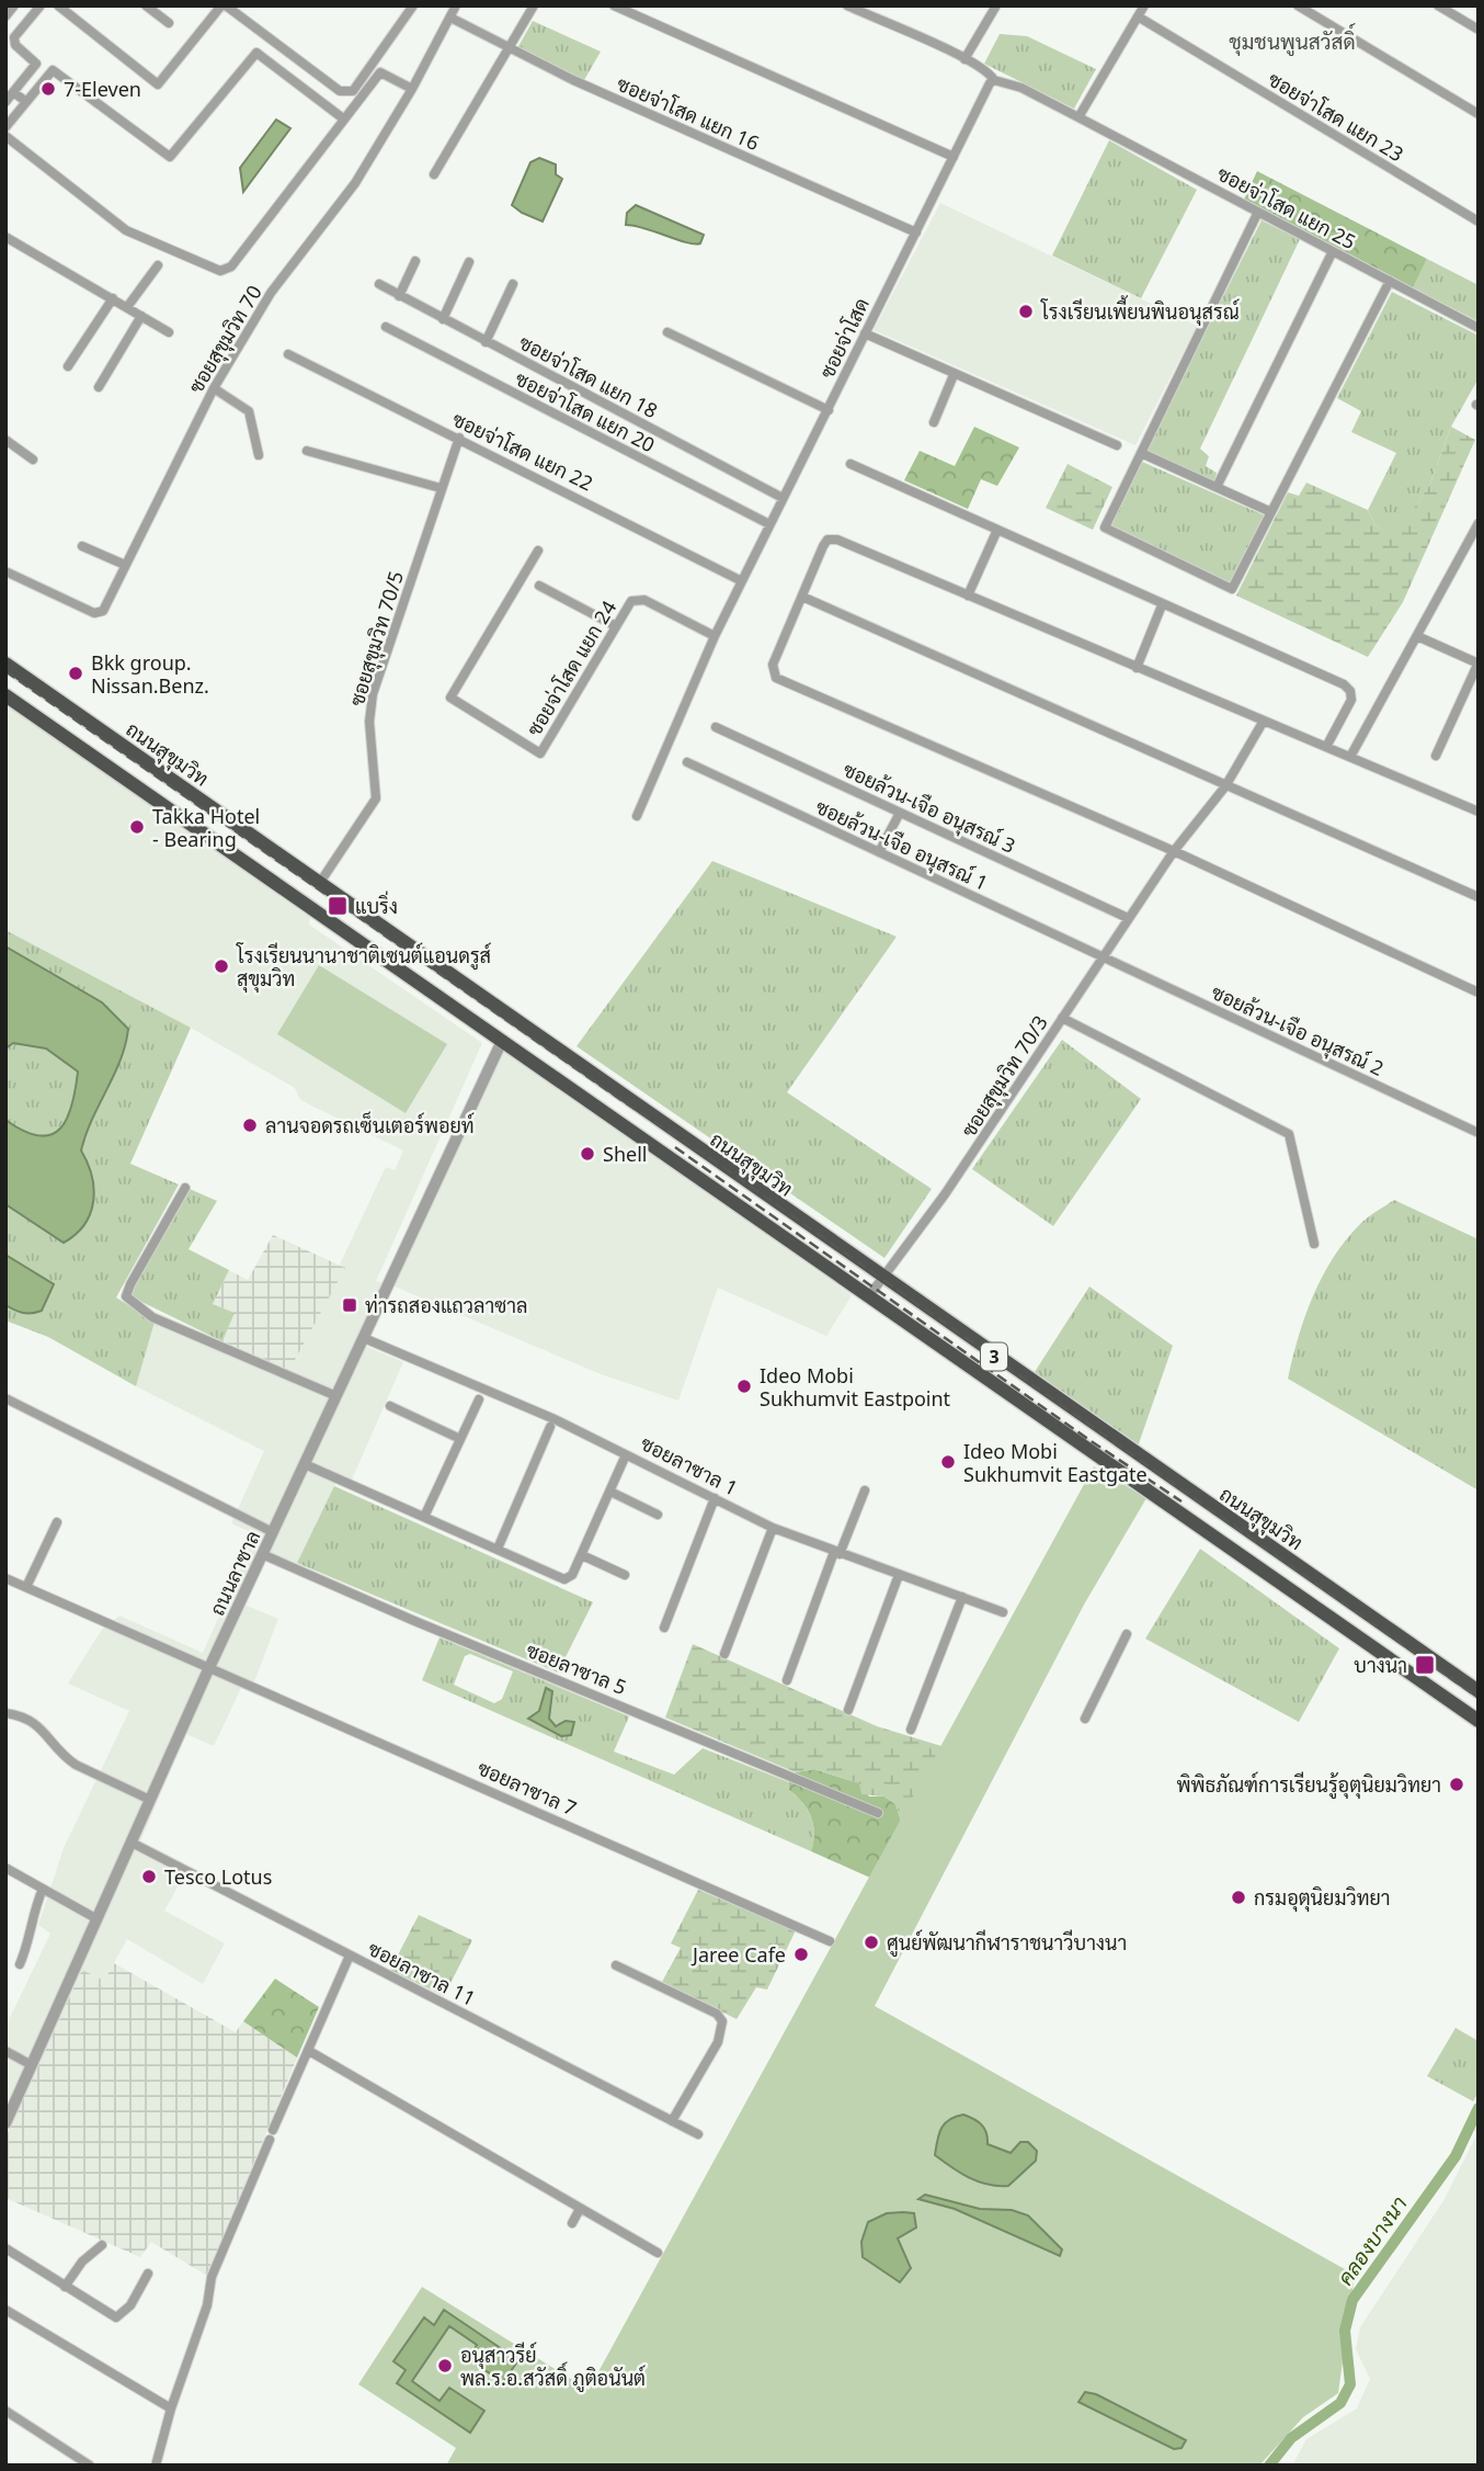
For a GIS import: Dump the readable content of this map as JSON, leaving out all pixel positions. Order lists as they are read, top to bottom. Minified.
{"streets":{"highway":["ถนนสุขุมวิท","3"],"street":["ซอยจ่าโสด แยก 16","ซอยจ่าโสด แยก 23","ซอยจ่าโสด แยก 25","ซอยจ่าโสด","ซอยสุขุมวิท 70","ซอยจ่าโสด แยก 18","ซอยจ่าโสด แยก 20","ซอยจ่าโสด แยก 22","ซอยสุขุมวิท 70/5","ซอยจ่าโสด แยก 24","ซอยล้วน-เจือ อนุสรณ์ 3","ซอยล้วน-เจือ อนุสรณ์ 1","ซอยล้วน-เจือ อนุสรณ์ 2","ซอยสุขุมวิท 70/3","ซอยลาซาล 1","ถนนลาซาล","ซอยลาซาล 5","ซอยลาซาล 7","ซอยลาซาล 11"]},"crossings":[["ซอยจ่าโสด แยก 16","ซอยจ่าโสด"],["ซอยจ่าโสด แยก 16","ซอยสุขุมวิท 70"],["ซอยจ่าโสด","ซอยจ่าโสด แยก 18"],["ซอยจ่าโสด","ซอยจ่าโสด แยก 20"],["ซอยจ่าโสด","ซอยจ่าโสด แยก 22"],["ซอยจ่าโสด","ซอยจ่าโสด แยก 24"],["ซอยจ่าโสด แยก 22","ซอยสุขุมวิท 70/5"],["ซอยสุขุมวิท 70/5","ถนนสุขุมวิท"],["ถนนสุขุมวิท","ซอยสุขุมวิท 70/3"],["ซอยล้วน-เจือ อนุสรณ์ 3","ซอยสุขุมวิท 70/3"],["ซอยล้วน-เจือ อนุสรณ์ 1","ซอยล้วน-เจือ อนุสรณ์ 2"],["ซอยล้วน-เจือ อนุสรณ์ 1","ซอยสุขุมวิท 70/3"],["ซอยล้วน-เจือ อนุสรณ์ 2","ซอยสุขุมวิท 70/3"],["ซอยสุขุมวิท 70/3","3"],["3","ถนนลาซาล"],["ซอยลาซาล 1","ถนนลาซาล"],["ถนนลาซาล","ซอยลาซาล 5"],["ถนนลาซาล","ซอยลาซาล 7"],["ถนนลาซาล","ซอยลาซาล 11"]],"districts":["ชุมชนพูนสวัสดิ์"],"water":["คลองบางนา"],"places":{"other":["7-Eleven","โรงเรียนเพี้ยนพินอนุสรณ์","Bkk group. Nissan.Benz.","Takka Hotel - Bearing","โรงเรียนนานาชาติเซนต์แอนดรูส์ สุขุมวิท","ลานจอดรถเซ็นเตอร์พอยท์","Shell","Ideo Mobi Sukhumvit Eastpoint","Ideo Mobi Sukhumvit Eastgate","พิพิธภัณฑ์การเรียนรู้อุตุนิยมวิทยา","Tesco Lotus","กรมอุตุนิยมวิทยา","ศูนย์พัฒนากีฬาราชนาวีบางนา","Jaree Cafe","อนุสาวรีย์ พล.ร.อ.สวัสดิ์ ภูติอนันต์"],"transit":["แบริ่ง","ท่ารถสองแถวลาซาล","บางนา"]}}
